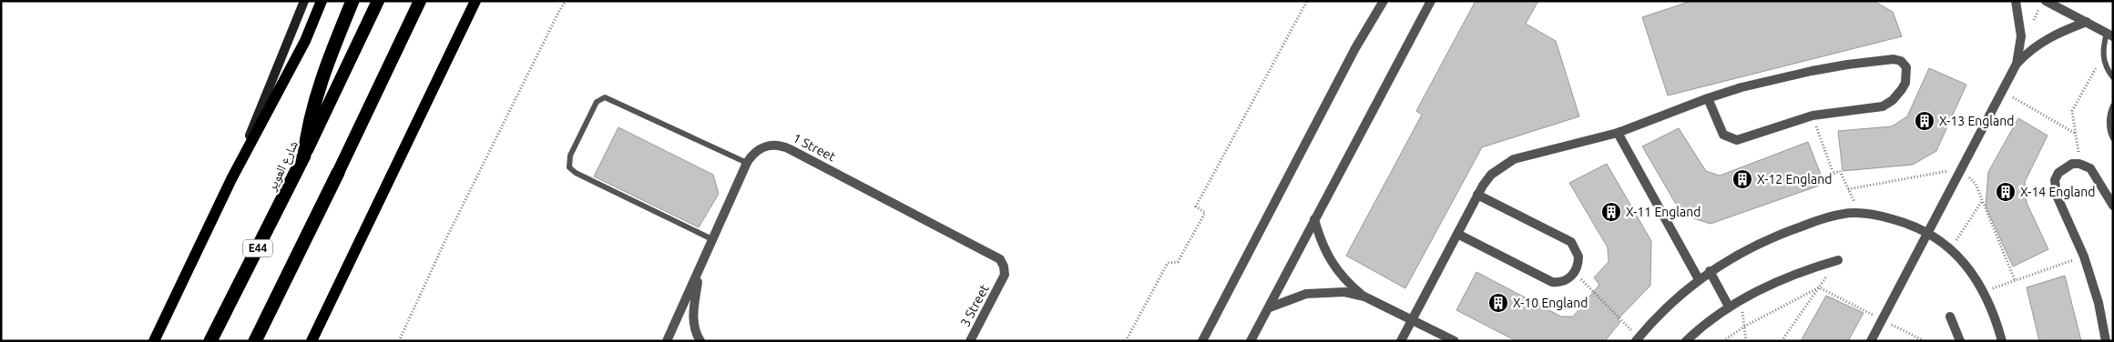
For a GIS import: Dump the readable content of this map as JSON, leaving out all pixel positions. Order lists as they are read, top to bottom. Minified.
{"streets":{"highway":["شارع العوير","E44"],"street":["1 Street","3 Street"]},"crossings":[["1 Street","3 Street"]],"places":{"building":["X-13 England","X-12 England","X-14 England","X-11 England","X-10 England"]}}
